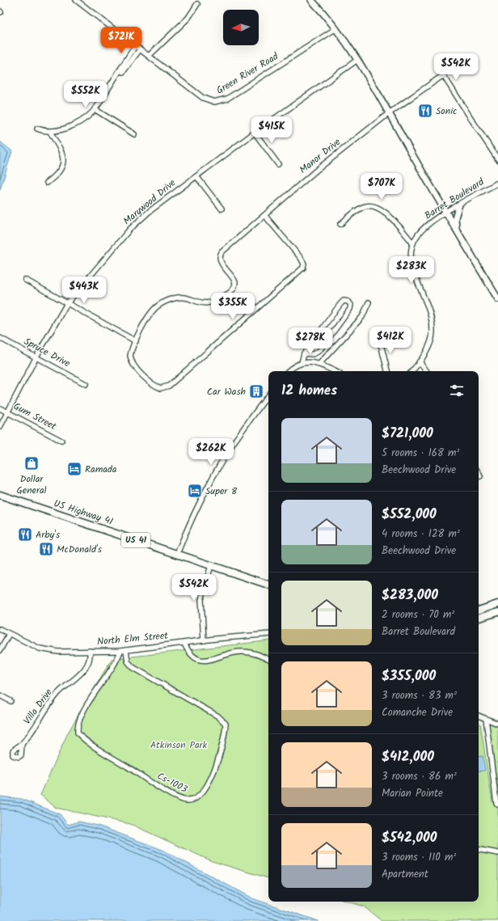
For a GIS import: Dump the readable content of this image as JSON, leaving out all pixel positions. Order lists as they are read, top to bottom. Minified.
{"streets":{"highway":["US Highway 41","US 41"],"street":["Green River Road","Manor Drive","Barret Boulevard","Marywood Drive","Spruce Drive","Gum Street","North Elm Street","Villa Drive","Cs-1003"]},"crossings":[["Marywood Drive","Spruce Drive"],["Marywood Drive","Gum Street"],["North Elm Street","Villa Drive"],["North Elm Street","Cs-1003"]],"parks":["Atkinson Park"],"places":{"restaurant":["Sonic","Arby's","McDonald's"],"building":["Car Wash"],"shop":["Dollar General"],"hotel":["Ramada","Super 8"]},"north":"left","page":{"price":["$721K","$542K","$552K","$415K","$707K","$283K","$443K","$355K","$412K","$278K","$262K","$542K"],"heading":"12 homes","list":[{"name":"$721,000","note":"5 rooms · 168 m² · Beechwood Drive"},{"name":"$552,000","note":"4 rooms · 128 m² · Beechwood Drive"},{"name":"$283,000","note":"2 rooms · 70 m² · Barret Boulevard"},{"name":"$355,000","note":"3 rooms · 83 m² · Comanche Drive"},{"name":"$412,000","note":"3 rooms · 86 m² · Marian Pointe"},{"name":"$542,000","note":"3 rooms · 110 m² · Apartment"}]}}
